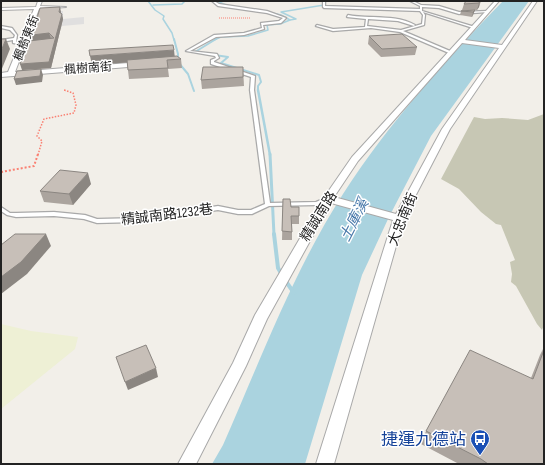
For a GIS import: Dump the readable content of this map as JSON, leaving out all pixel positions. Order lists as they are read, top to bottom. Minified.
{"streets":{"street":["楓樹東街","楓樹南街","精誠南路","大忠南街"],"lane":["精誠南路1232巷"]},"crossings":[["楓樹東街","楓樹南街"],["精誠南路1232巷","精誠南路"]],"water":["土庫溪"],"places":{"bus stop":["捷運九德站"]}}
